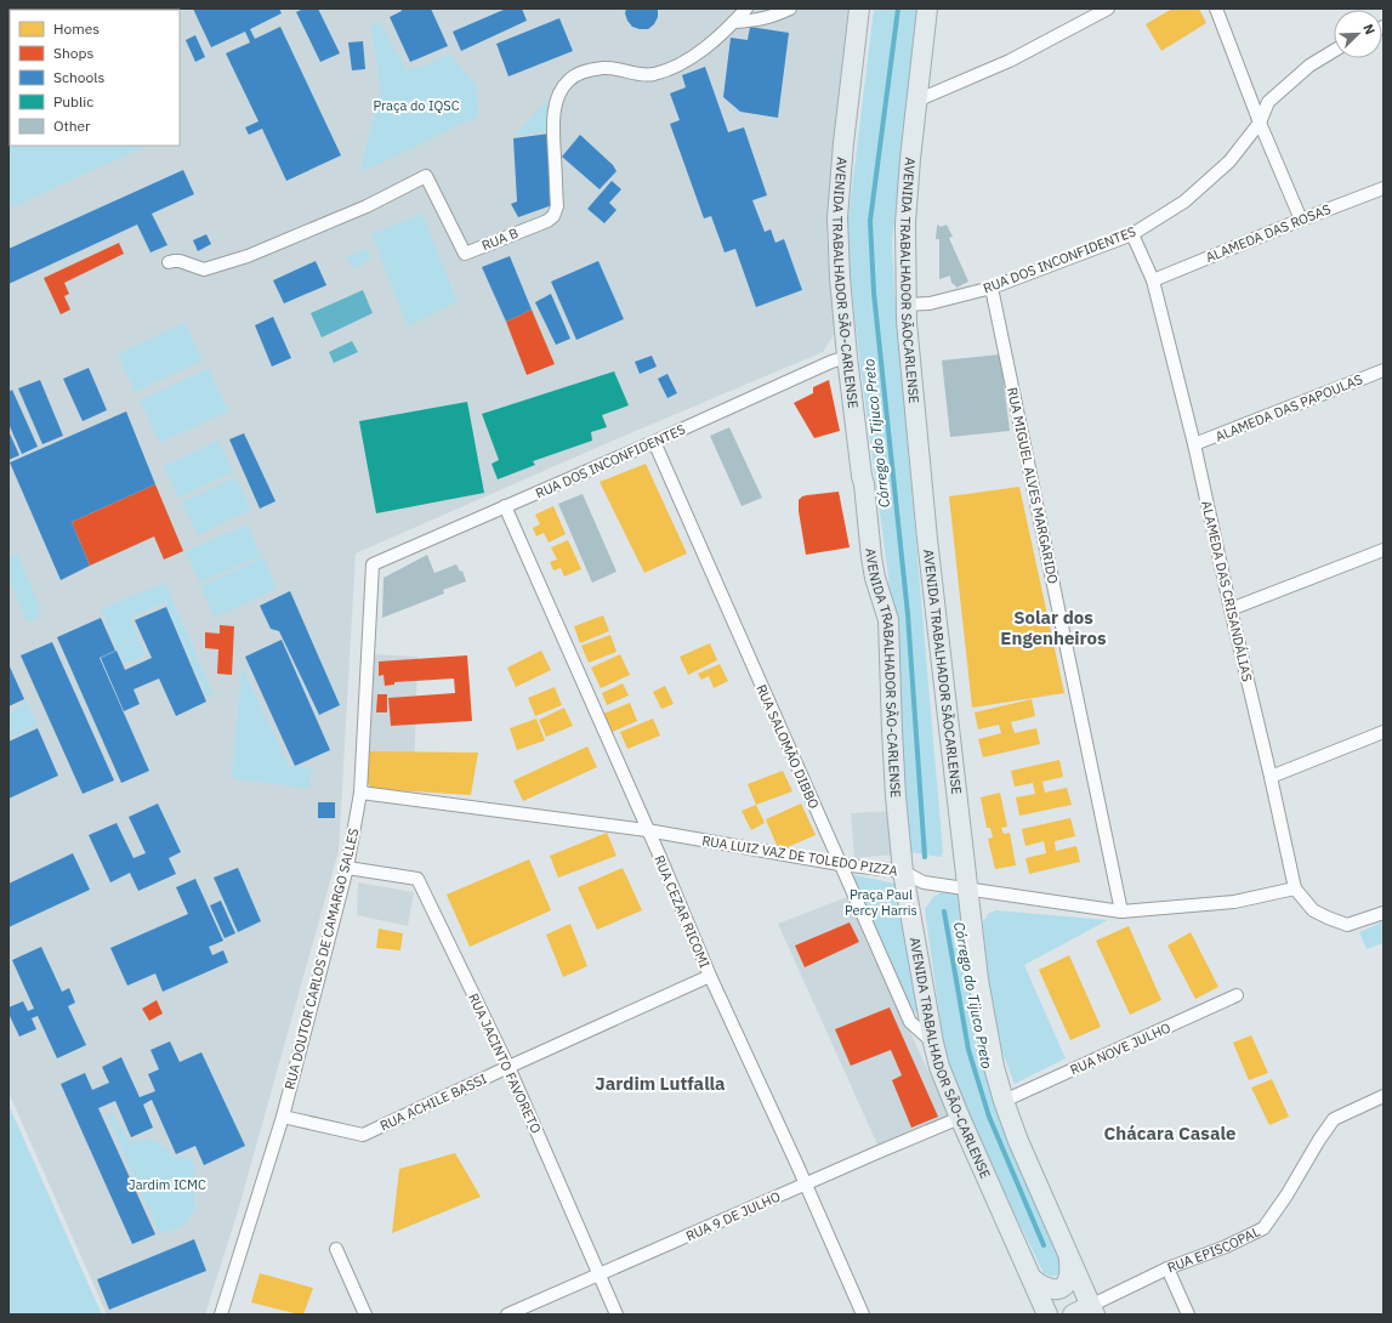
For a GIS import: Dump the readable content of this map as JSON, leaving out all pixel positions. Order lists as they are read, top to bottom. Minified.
{"streets":{"main road":["AVENIDA TRABALHADOR SÃOCARLENSE","AVENIDA TRABALHADOR SÃO-CARLENSE","RUA EPISCOPAL"],"street":["ALAMEDA DAS ROSAS","RUA B","RUA DOS INCONFIDENTES","ALAMEDA DAS PAPOULAS","RUA MIGUEL ALVES MARGARIDO","ALAMEDA DAS CRISANDÁLIAS","RUA SALOMÃO DIBBO","RUA LUIZ VAZ DE TOLEDO PIZZA","RUA CEZAR RICOMI","RUA DOUTOR CARLOS DE CAMARGO SALLES","RUA NOVE JULHO","RUA JACINTO FAVORETO","RUA ACHILE BASSI","RUA 9 DE JULHO"]},"crossings":[["ALAMEDA DAS ROSAS","ALAMEDA DAS CRISANDÁLIAS"],["RUA DOS INCONFIDENTES","AVENIDA TRABALHADOR SÃOCARLENSE"],["RUA DOS INCONFIDENTES","AVENIDA TRABALHADOR SÃO-CARLENSE"],["RUA DOS INCONFIDENTES","RUA MIGUEL ALVES MARGARIDO"],["RUA DOS INCONFIDENTES","ALAMEDA DAS CRISANDÁLIAS"],["RUA DOS INCONFIDENTES","RUA SALOMÃO DIBBO"],["RUA DOS INCONFIDENTES","RUA CEZAR RICOMI"],["RUA DOS INCONFIDENTES","RUA DOUTOR CARLOS DE CAMARGO SALLES"],["AVENIDA TRABALHADOR SÃOCARLENSE","RUA LUIZ VAZ DE TOLEDO PIZZA"],["AVENIDA TRABALHADOR SÃOCARLENSE","RUA NOVE JULHO"],["AVENIDA TRABALHADOR SÃOCARLENSE","RUA EPISCOPAL"],["AVENIDA TRABALHADOR SÃO-CARLENSE","RUA SALOMÃO DIBBO"],["AVENIDA TRABALHADOR SÃO-CARLENSE","RUA LUIZ VAZ DE TOLEDO PIZZA"],["AVENIDA TRABALHADOR SÃO-CARLENSE","RUA 9 DE JULHO"],["ALAMEDA DAS PAPOULAS","ALAMEDA DAS CRISANDÁLIAS"],["RUA MIGUEL ALVES MARGARIDO","RUA LUIZ VAZ DE TOLEDO PIZZA"],["ALAMEDA DAS CRISANDÁLIAS","RUA LUIZ VAZ DE TOLEDO PIZZA"],["RUA SALOMÃO DIBBO","RUA LUIZ VAZ DE TOLEDO PIZZA"],["RUA LUIZ VAZ DE TOLEDO PIZZA","RUA CEZAR RICOMI"],["RUA LUIZ VAZ DE TOLEDO PIZZA","RUA DOUTOR CARLOS DE CAMARGO SALLES"],["RUA CEZAR RICOMI","RUA ACHILE BASSI"],["RUA CEZAR RICOMI","RUA 9 DE JULHO"],["RUA DOUTOR CARLOS DE CAMARGO SALLES","RUA JACINTO FAVORETO"],["RUA DOUTOR CARLOS DE CAMARGO SALLES","RUA ACHILE BASSI"],["RUA JACINTO FAVORETO","RUA ACHILE BASSI"],["RUA JACINTO FAVORETO","RUA 9 DE JULHO"]],"districts":["Solar dos Engenheiros","Jardim Lutfalla","Chácara Casale"],"water":["Córrego do Tijuco Preto"],"parks":["Praça do IQSC","Praça Paul Percy Harris","Jardim ICMC"],"legend":["Homes","Shops","Schools","Public","Other"],"north":"top right"}
